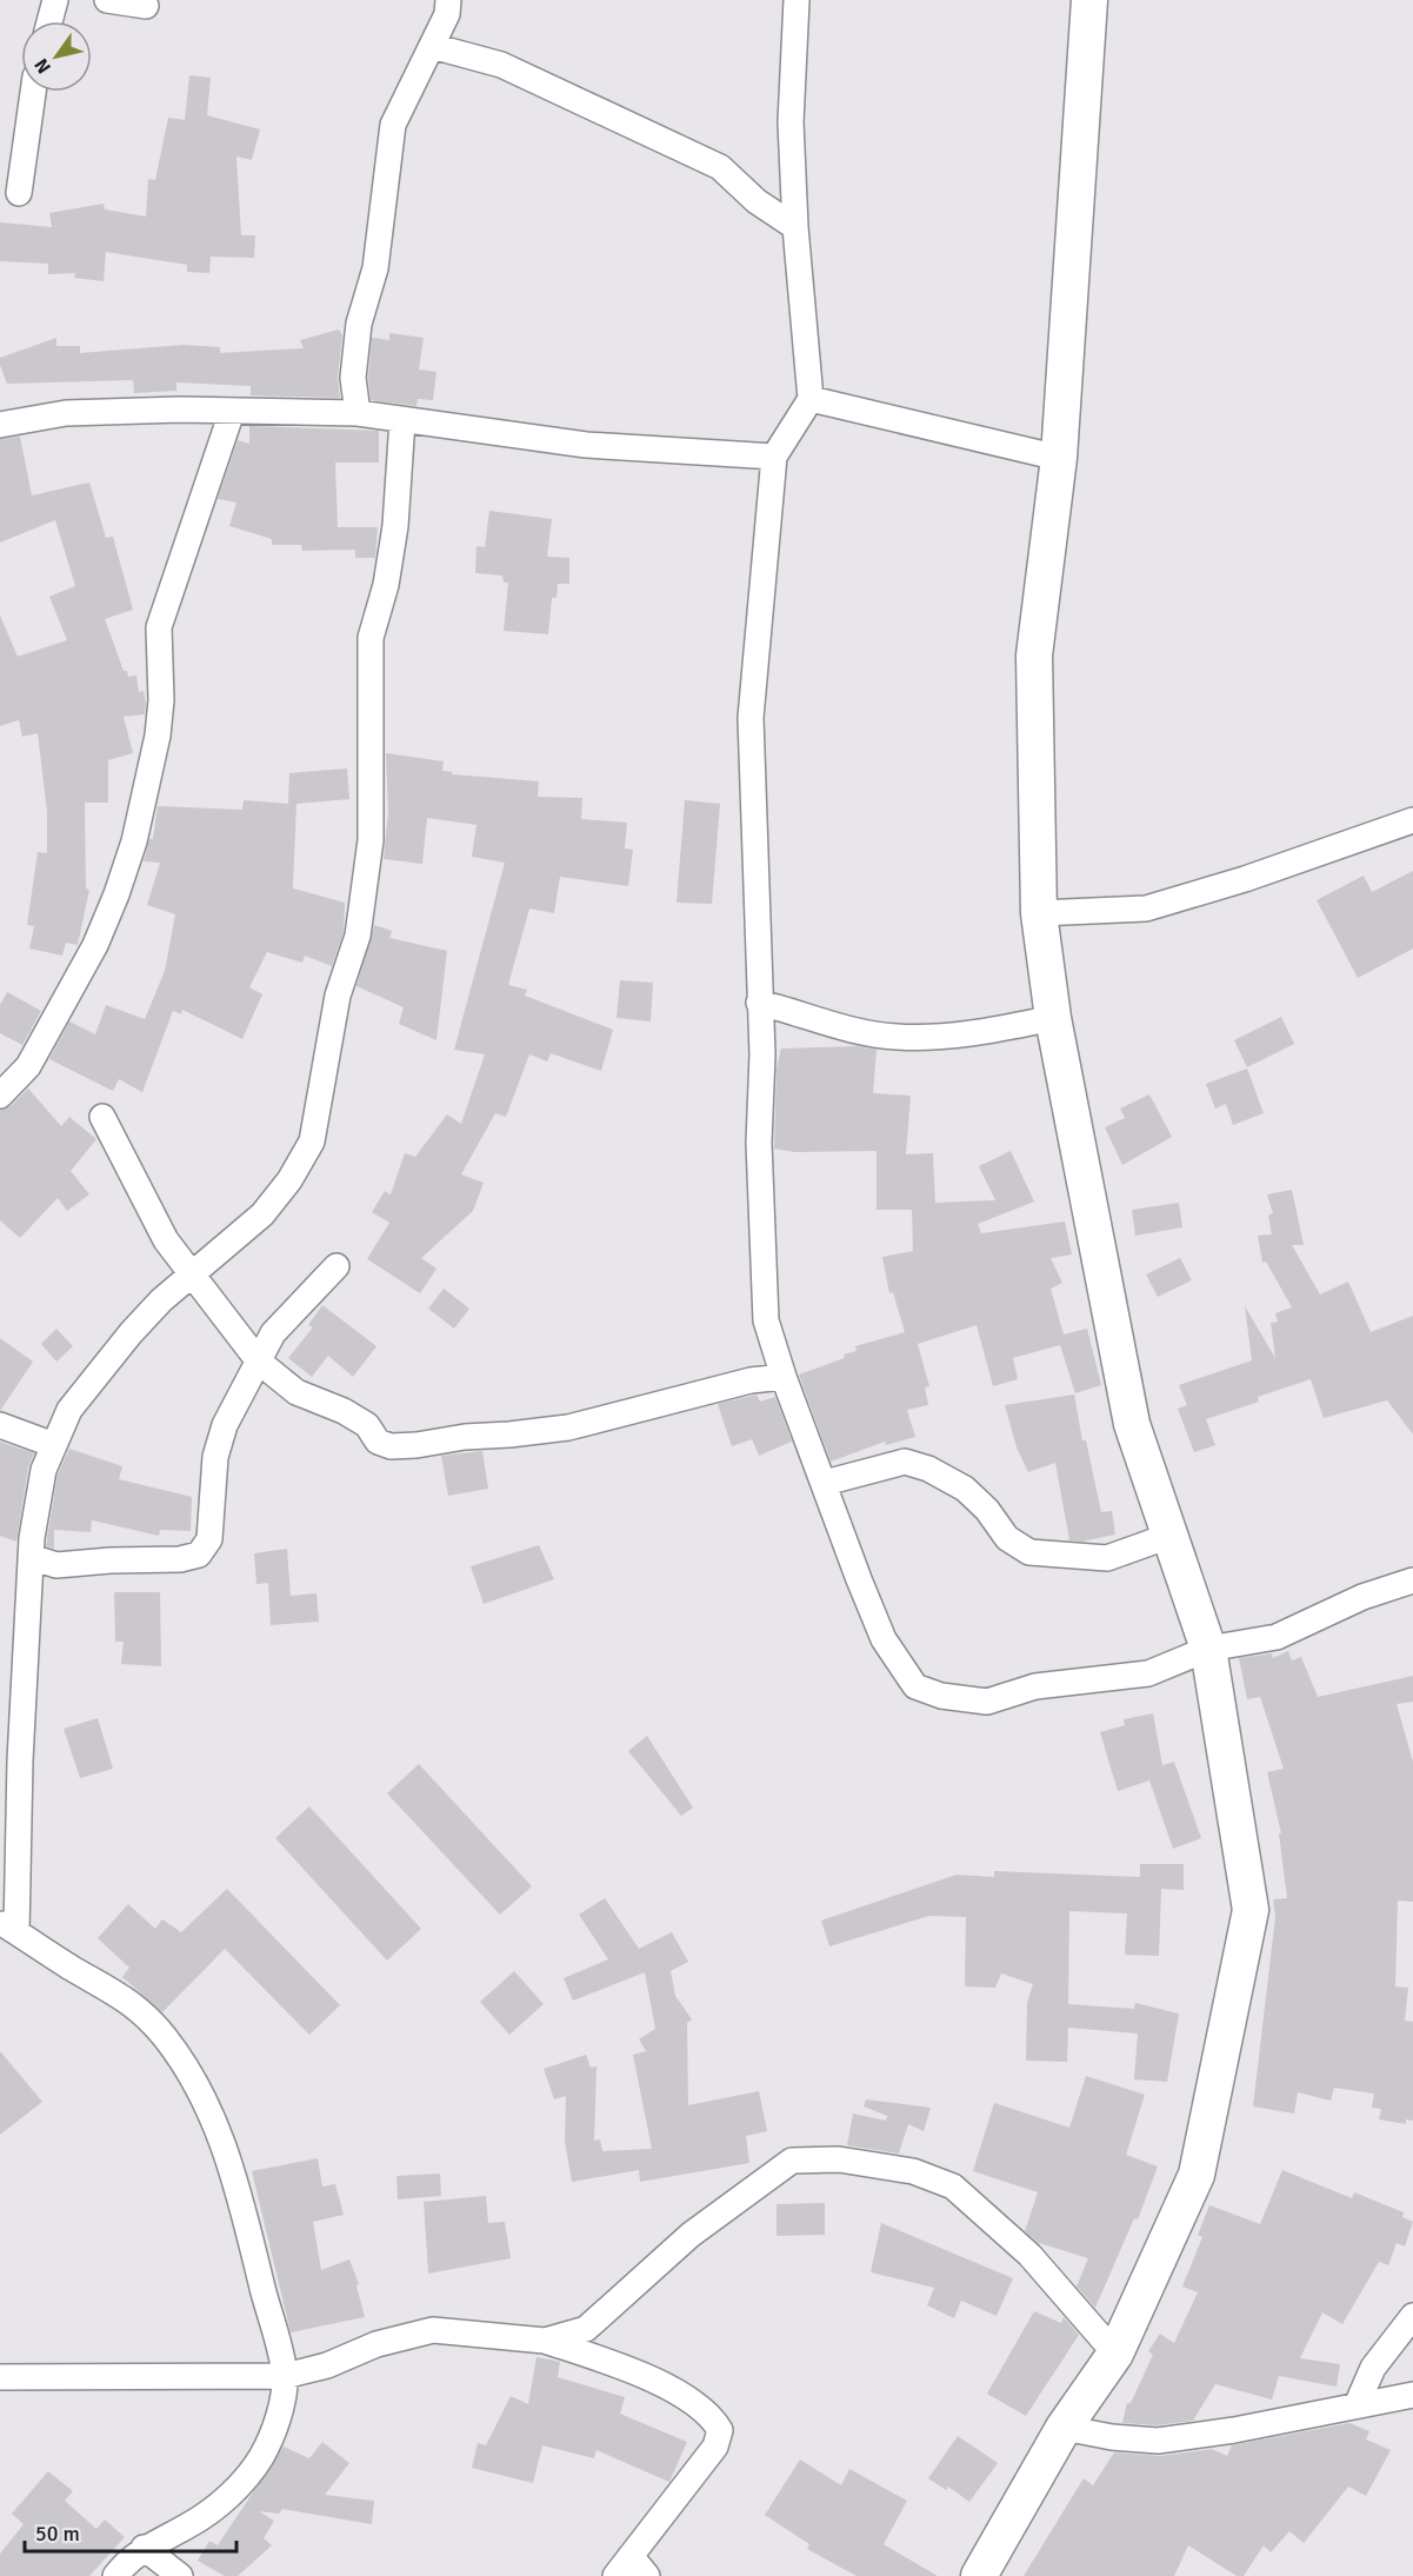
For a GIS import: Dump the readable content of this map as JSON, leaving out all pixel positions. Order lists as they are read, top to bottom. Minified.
{"scale_bar":"50 m","north":"bottom left"}
